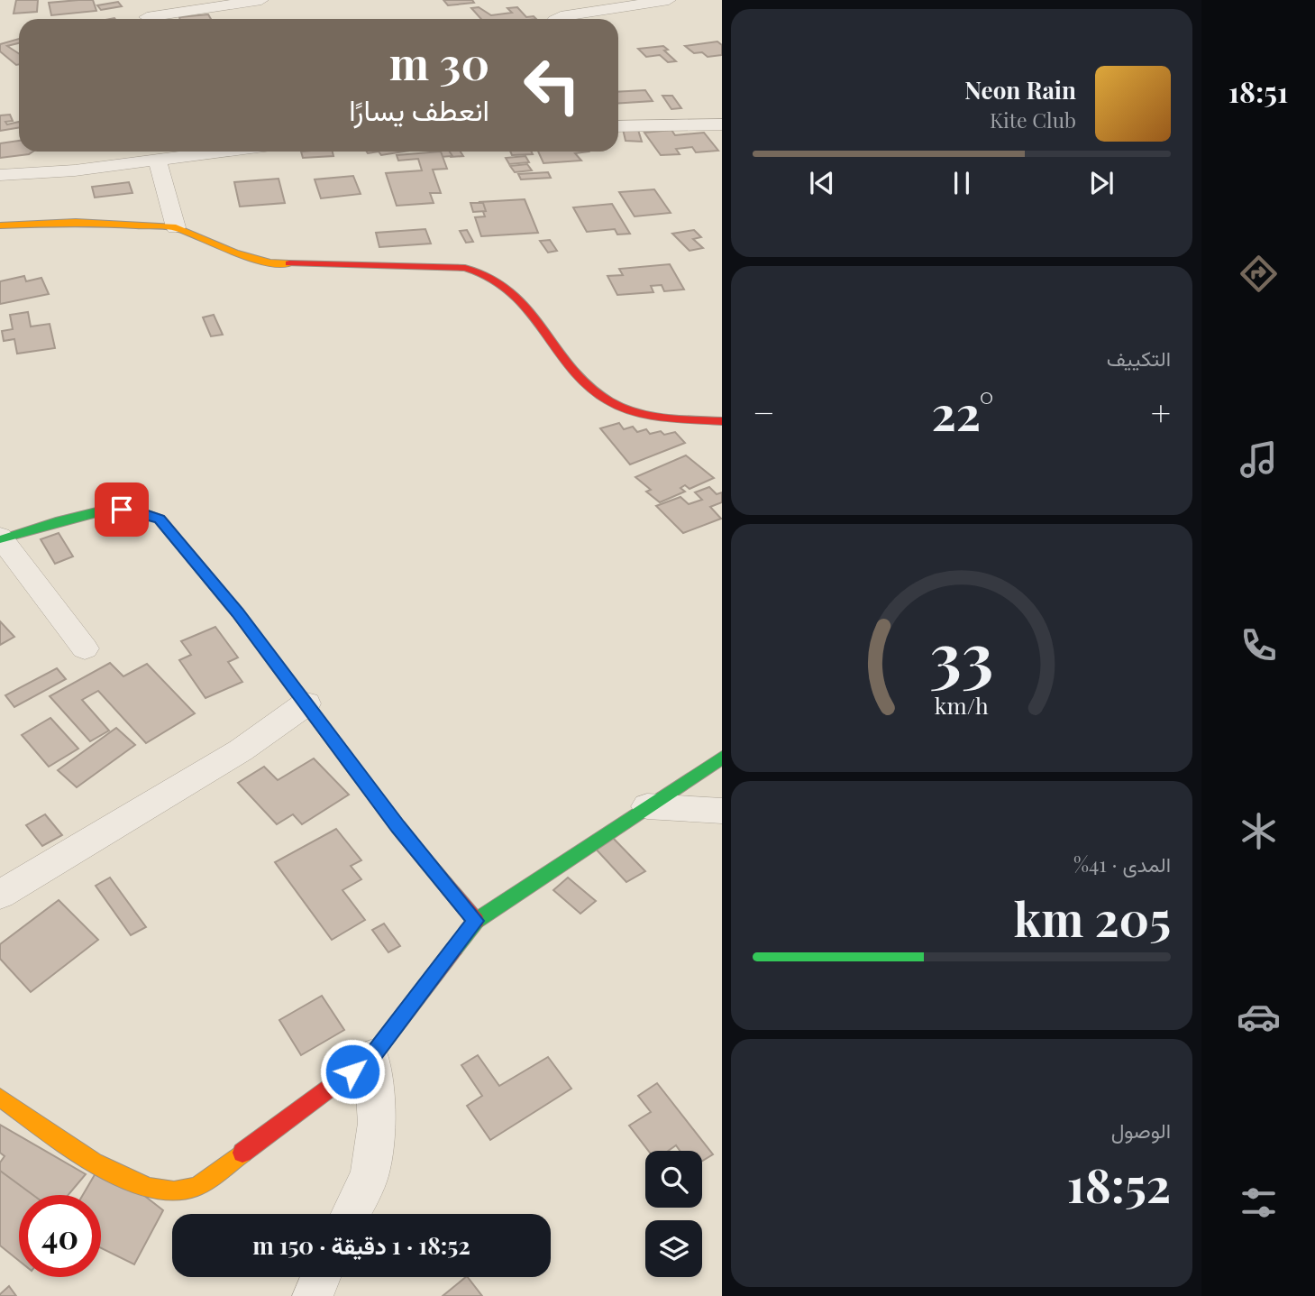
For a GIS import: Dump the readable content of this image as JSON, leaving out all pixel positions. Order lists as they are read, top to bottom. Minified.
{"page":{"tabs":"18:51","turn":["30 m","انعطف يسارًا"],"song":["Neon Rain","Kite Club"],"tile":["التكييف",["المدى · 41%","205 km"],["الوصول","18:52"]],"heat":["−","22°","+"],"limit":"40","trip":"18:52 · 1 دقيقة · 150 m","gauge":["33","km/h"]}}
